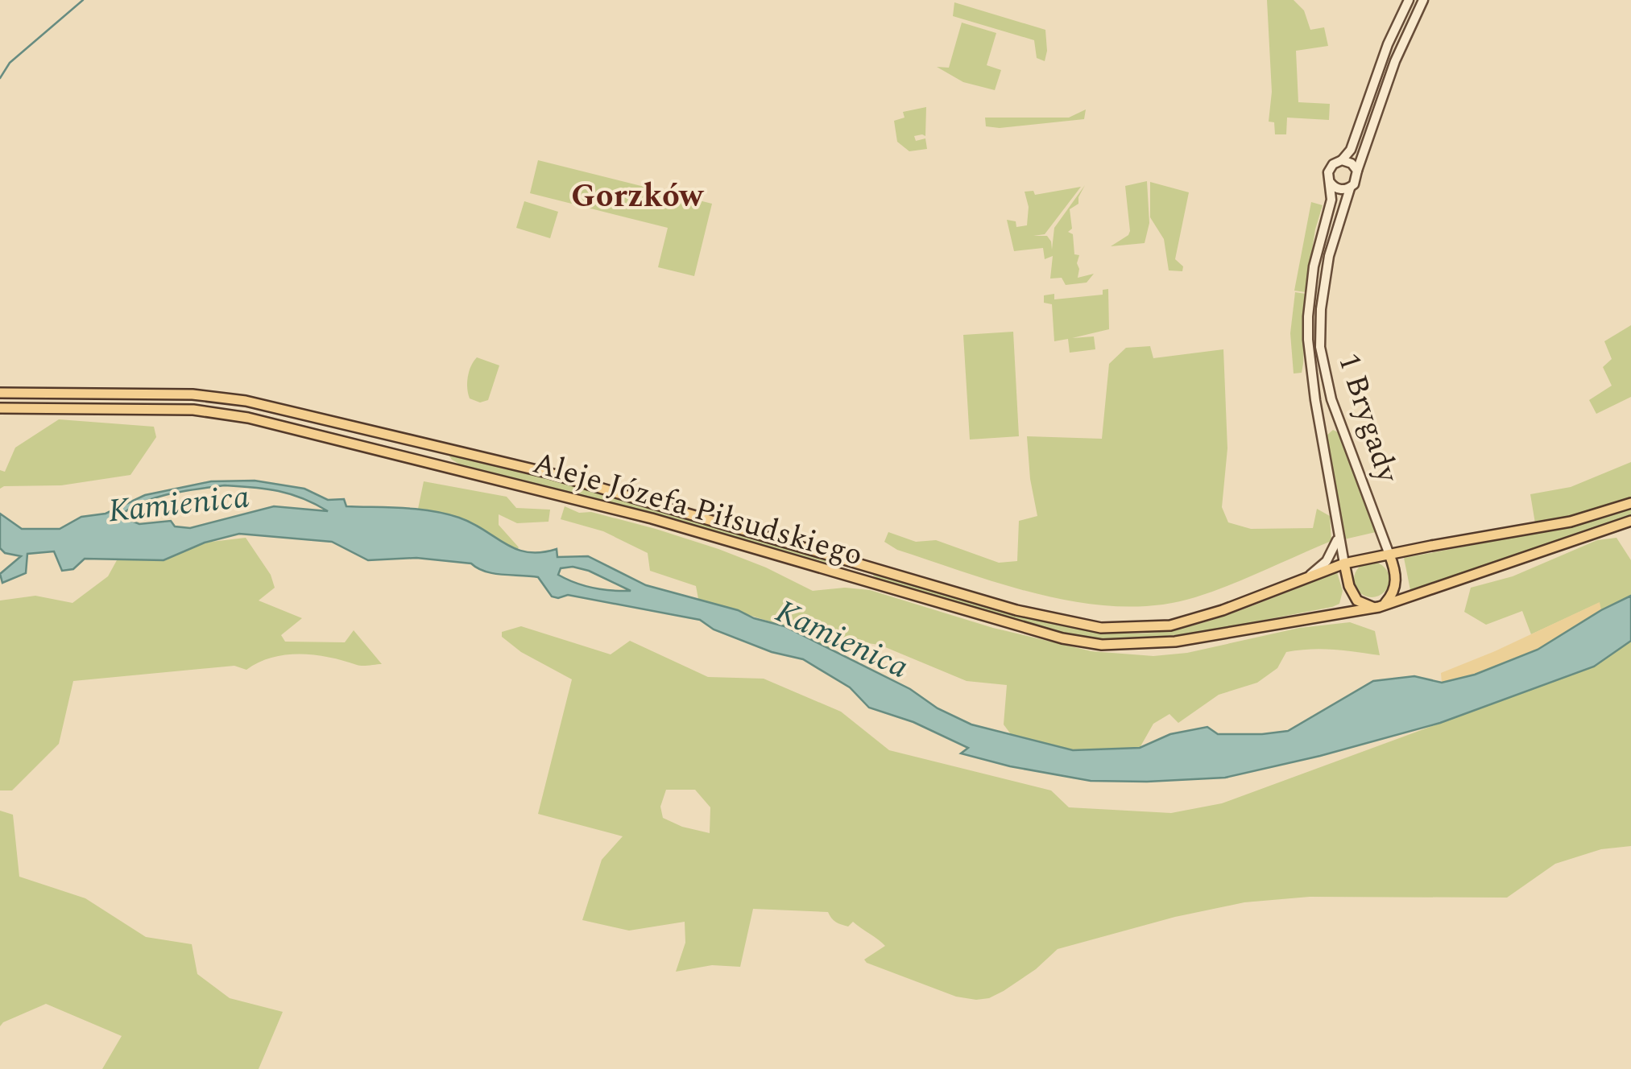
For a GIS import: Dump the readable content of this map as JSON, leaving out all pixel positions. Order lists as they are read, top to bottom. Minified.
{"streets":{"main road":["1 Brygady","Aleje Józefa Piłsudskiego"]},"crossings":[["1 Brygady","Aleje Józefa Piłsudskiego"]],"districts":["Gorzków"],"water":["Kamienica"]}
